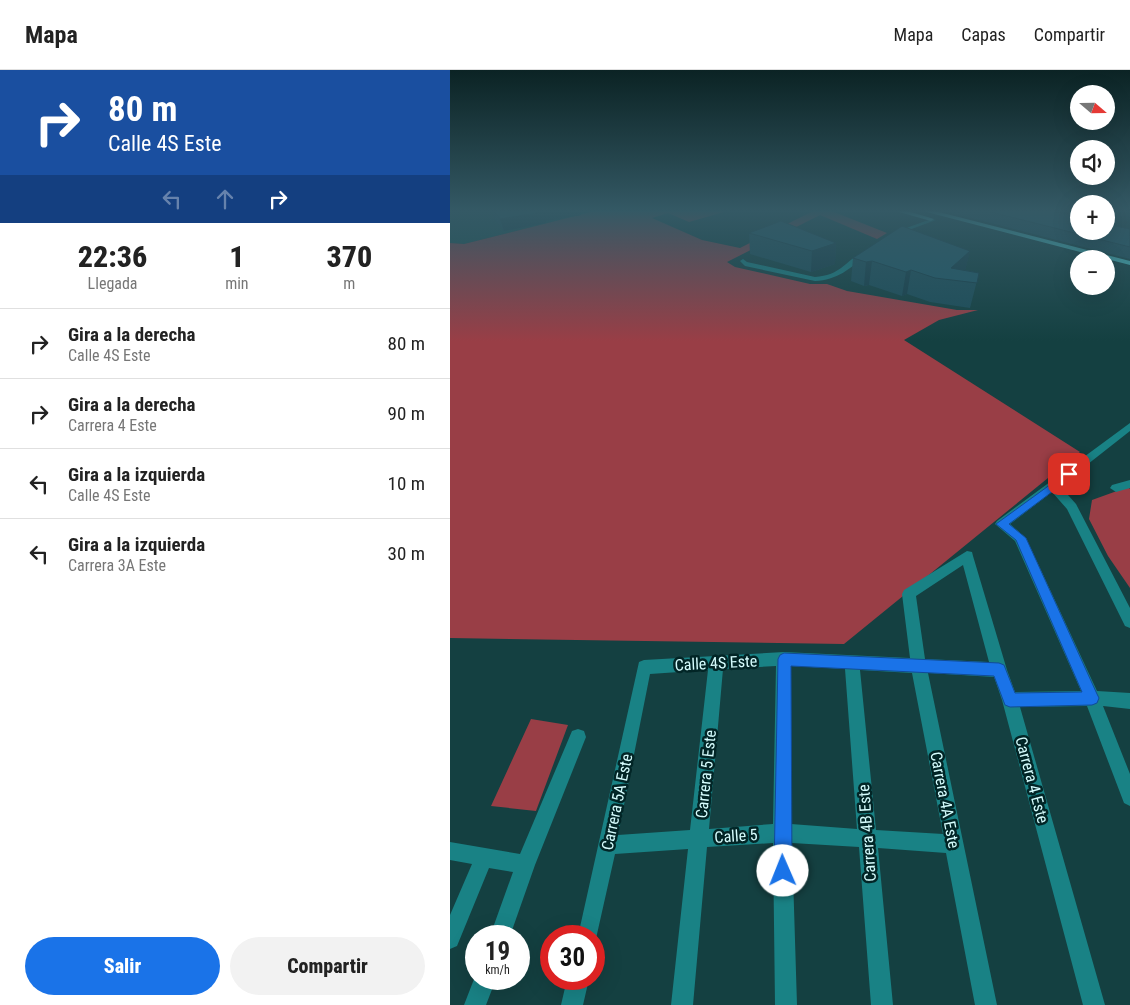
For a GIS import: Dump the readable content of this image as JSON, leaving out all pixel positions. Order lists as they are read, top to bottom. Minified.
{"streets":{"street":["Calle 4S Este","Carrera 5 Este","Carrera 4 Este","Carrera 4A Este","Carrera 5A Este","Carrera 4B Este","Calle 5"]},"crossings":[["Calle 4S Este","Carrera 5 Este"],["Calle 4S Este","Carrera 4 Este"],["Calle 4S Este","Carrera 4A Este"],["Calle 4S Este","Carrera 5A Este"],["Calle 4S Este","Carrera 4B Este"],["Carrera 5 Este","Calle 5"],["Carrera 4 Este","Carrera 4A Este"],["Carrera 4A Este","Calle 5"],["Carrera 5A Este","Calle 5"],["Carrera 4B Este","Calle 5"]],"north":"right","page":{"header":"Mapa","nav":["Mapa","Capas","Compartir"],"turn":["80 m","Calle 4S Este"],"map_buttons":["+","−"],"eta":["22:36","Llegada","1","min","370","m"],"list":[{"name":"Gira a la derecha","note":"Calle 4S Este","value":"80 m"},{"name":"Gira a la derecha","note":"Carrera 4 Este","value":"90 m"},{"name":"Gira a la izquierda","note":"Calle 4S Este","value":"10 m"},{"name":"Gira a la izquierda","note":"Carrera 3A Este","value":"30 m"}],"speed":"19 km/h","limit":"30","buttons":["Salir","Compartir"]}}
